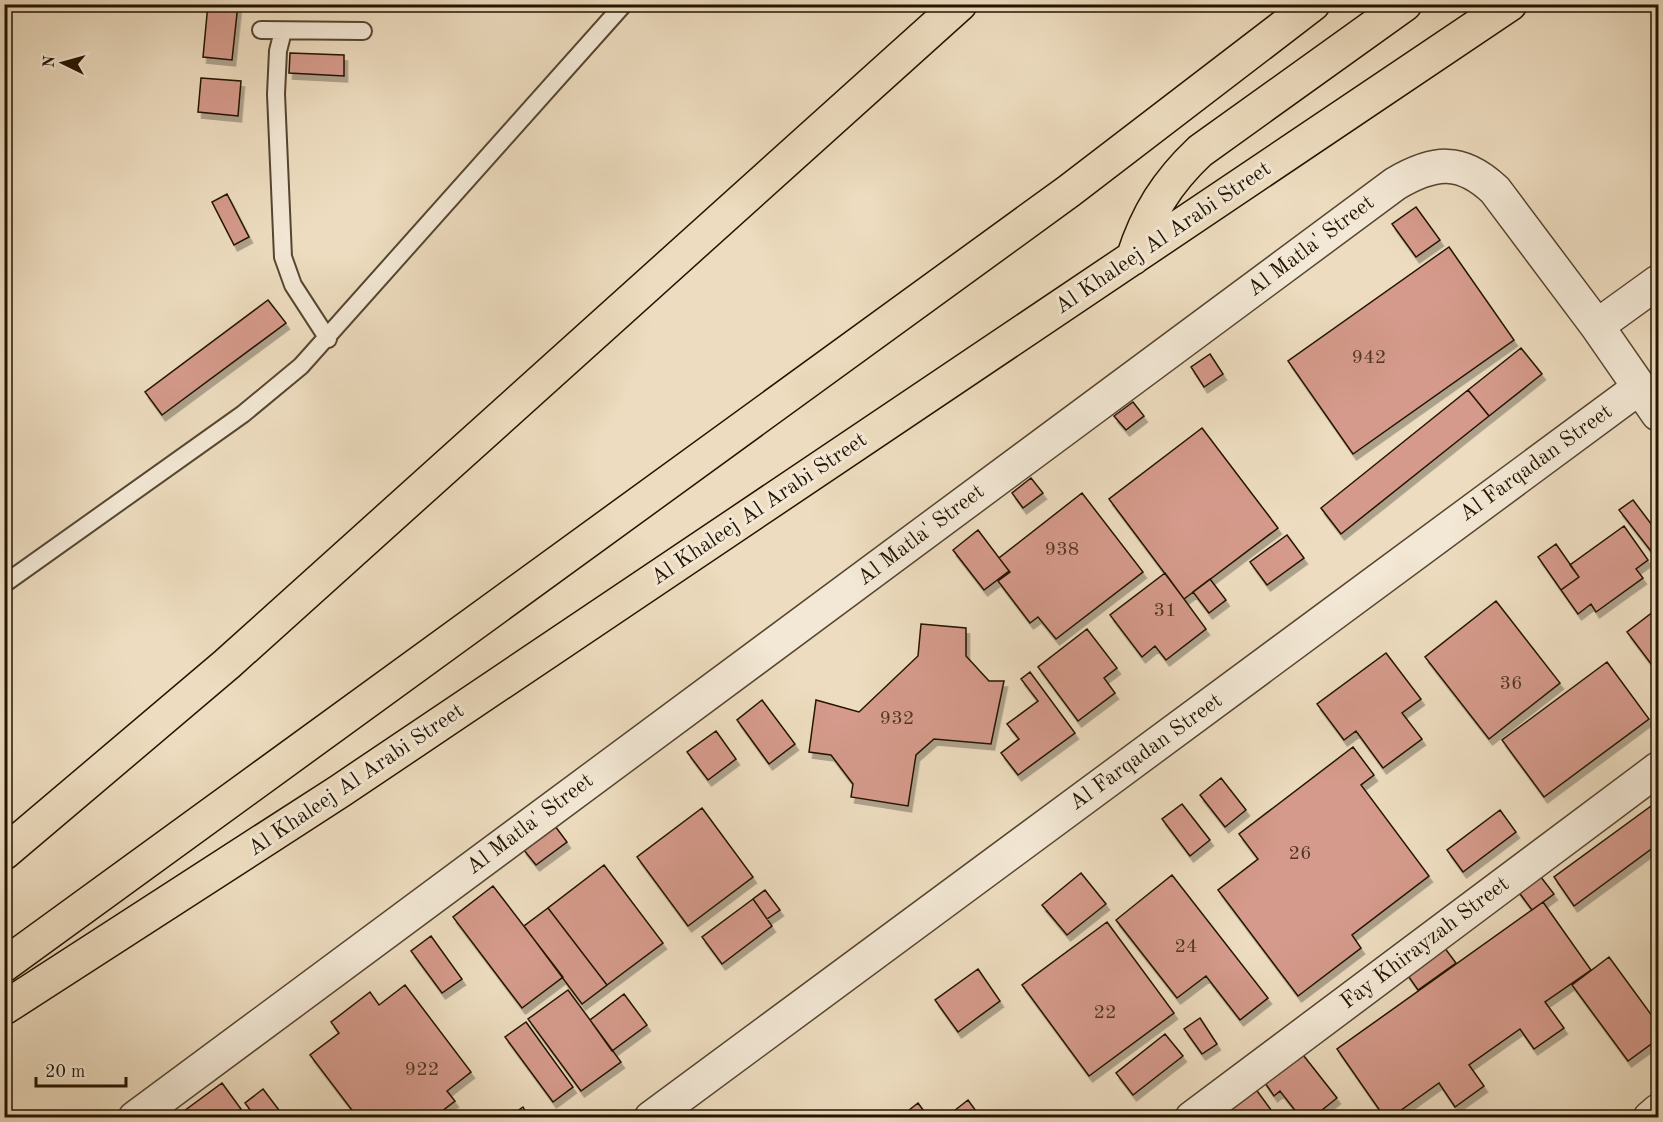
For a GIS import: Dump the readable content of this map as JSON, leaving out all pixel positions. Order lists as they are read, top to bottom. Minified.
{"streets":{"highway":["Al Khaleej Al Arabi Street"],"street":["Al Matla' Street","Al Farqadan Street","Fay Khirayzah Street"]},"crossings":[["Al Matla' Street","Al Farqadan Street"]],"house_numbers":["942","938","31","36","932","26","24","22","922"],"scale_bar":"20 m","north":"left"}
